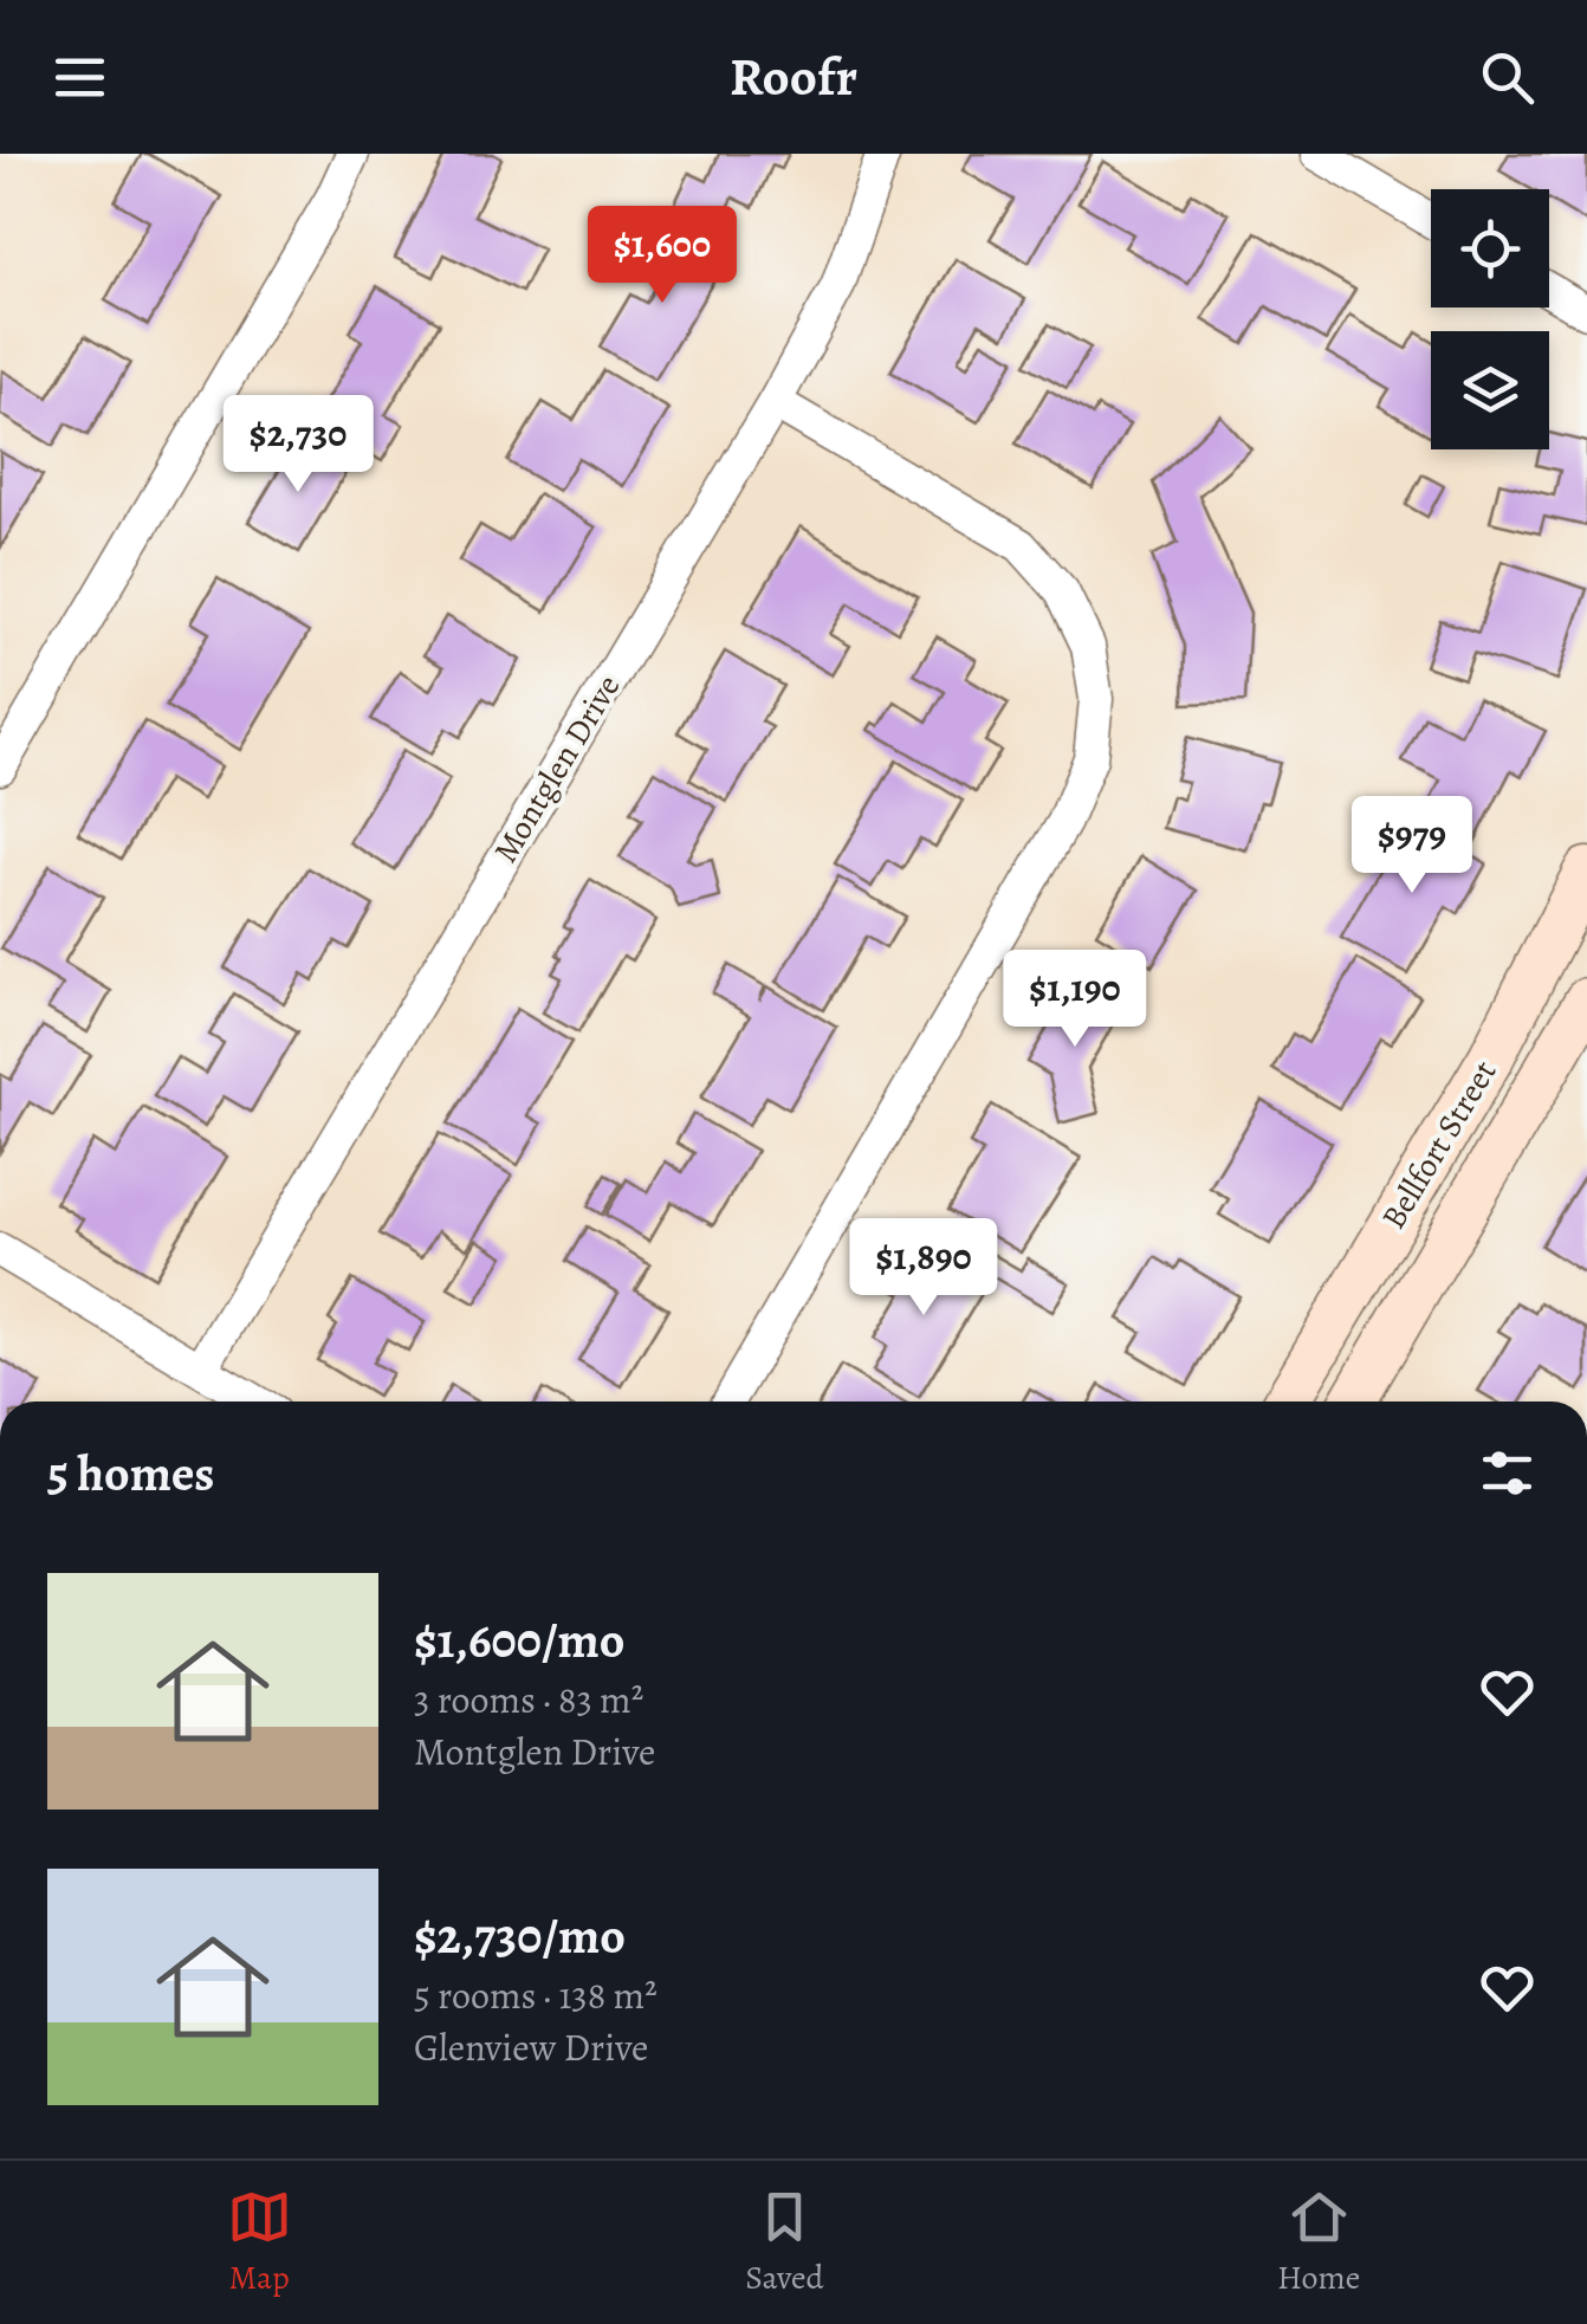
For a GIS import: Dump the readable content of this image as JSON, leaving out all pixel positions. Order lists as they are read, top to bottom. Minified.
{"streets":{"main road":["Bellfort Street"],"street":["Montglen Drive"]},"page":{"header":"Roofr","price":["$1,600","$2,730","$979","$1,190","$1,890"],"heading":"5 homes","list":[{"name":"$1,600/mo","note":"3 rooms · 83 m² · Montglen Drive"},{"name":"$2,730/mo","note":"5 rooms · 138 m² · Glenview Drive"}],"tabs":["Map","Saved","Home"]}}
